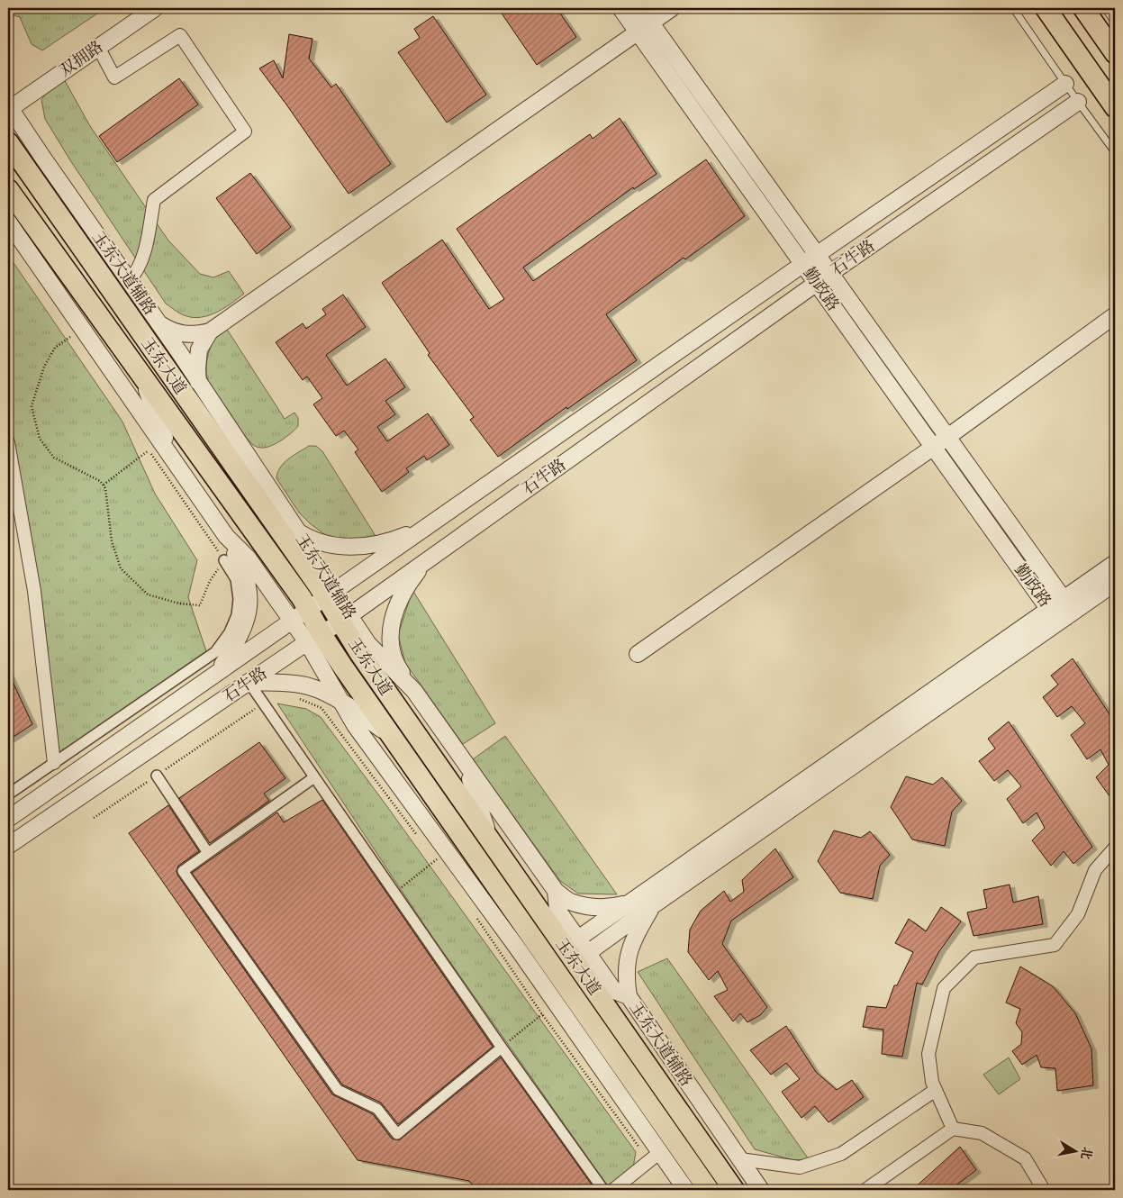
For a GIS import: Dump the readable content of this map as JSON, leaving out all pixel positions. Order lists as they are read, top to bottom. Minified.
{"streets":{"main road":["玉东大道"],"street":["双拥路","石牛路","玉东大道辅路","勤政路"]},"crossings":[["双拥路","玉东大道辅路"],["石牛路","玉东大道辅路"],["石牛路","勤政路"],["石牛路","玉东大道"],["玉东大道辅路","玉东大道"]],"north":"right"}
